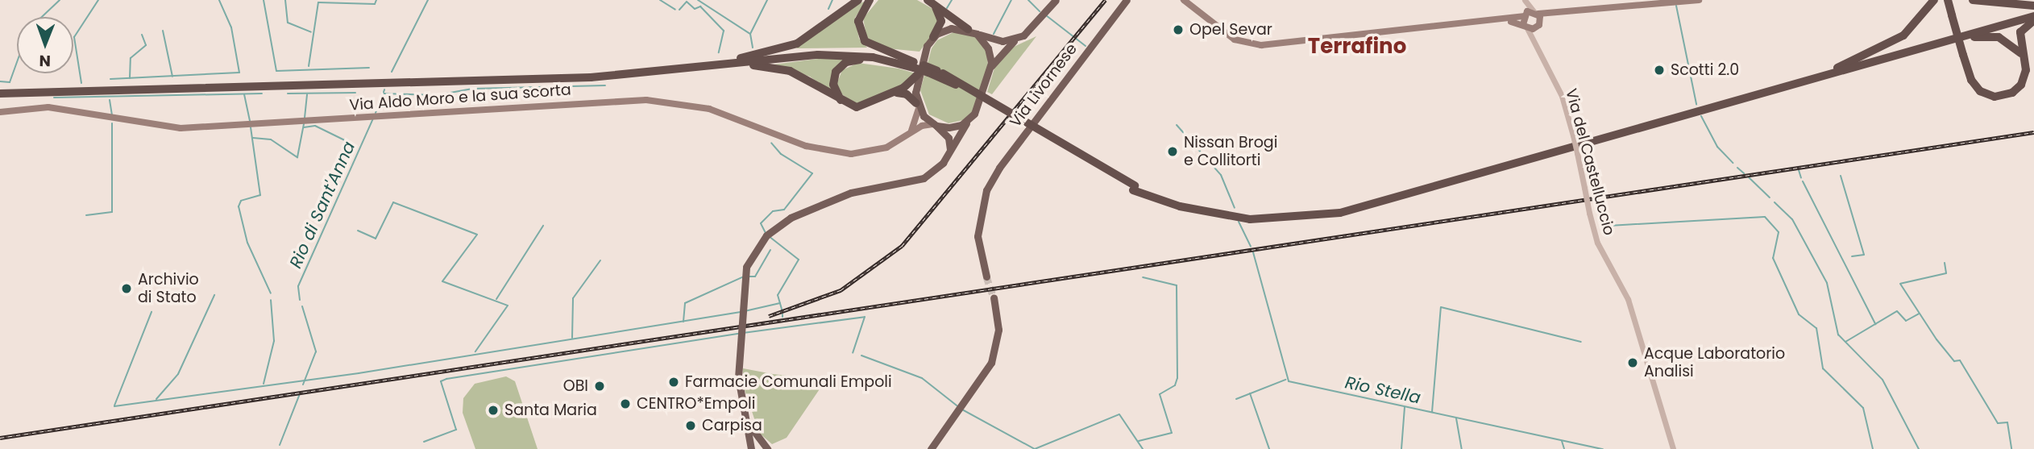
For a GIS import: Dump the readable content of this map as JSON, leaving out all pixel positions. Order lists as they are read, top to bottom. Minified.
{"streets":{"main road":["Via Livornese","Via Aldo Moro e la sua scorta"],"street":["Via del Castelluccio"]},"districts":["Terrafino"],"water":["Rio di Sant'Anna","Rio Stella"],"places":["Opel Sevar","Scotti 2.0","Nissan Brogi e Collitorti","Archivio di Stato","Acque Laboratorio Analisi","Farmacie Comunali Empoli","OBI","CENTRO*Empoli","Santa Maria","Carpisa"],"north":"bottom"}
